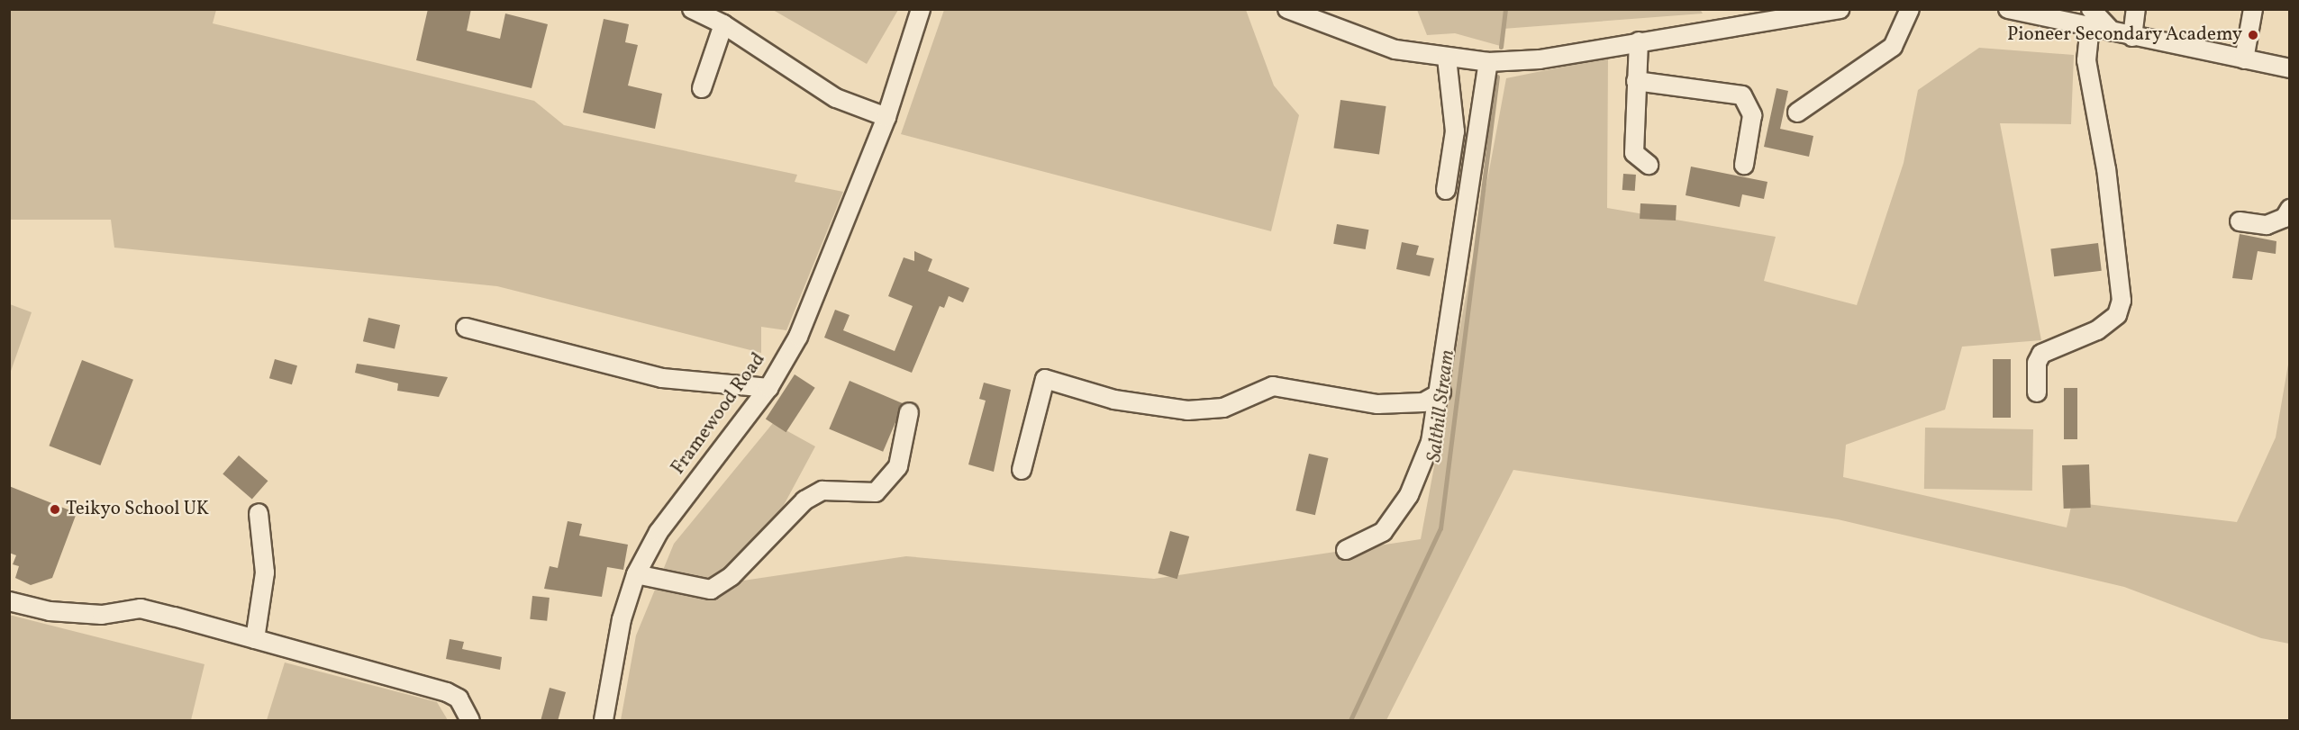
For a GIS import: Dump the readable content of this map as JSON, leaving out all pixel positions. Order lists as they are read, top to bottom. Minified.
{"streets":{"street":["Framewood Road"]},"water":["Salthill Stream"],"places":["Pioneer Secondary Academy","Teikyo School UK"]}
